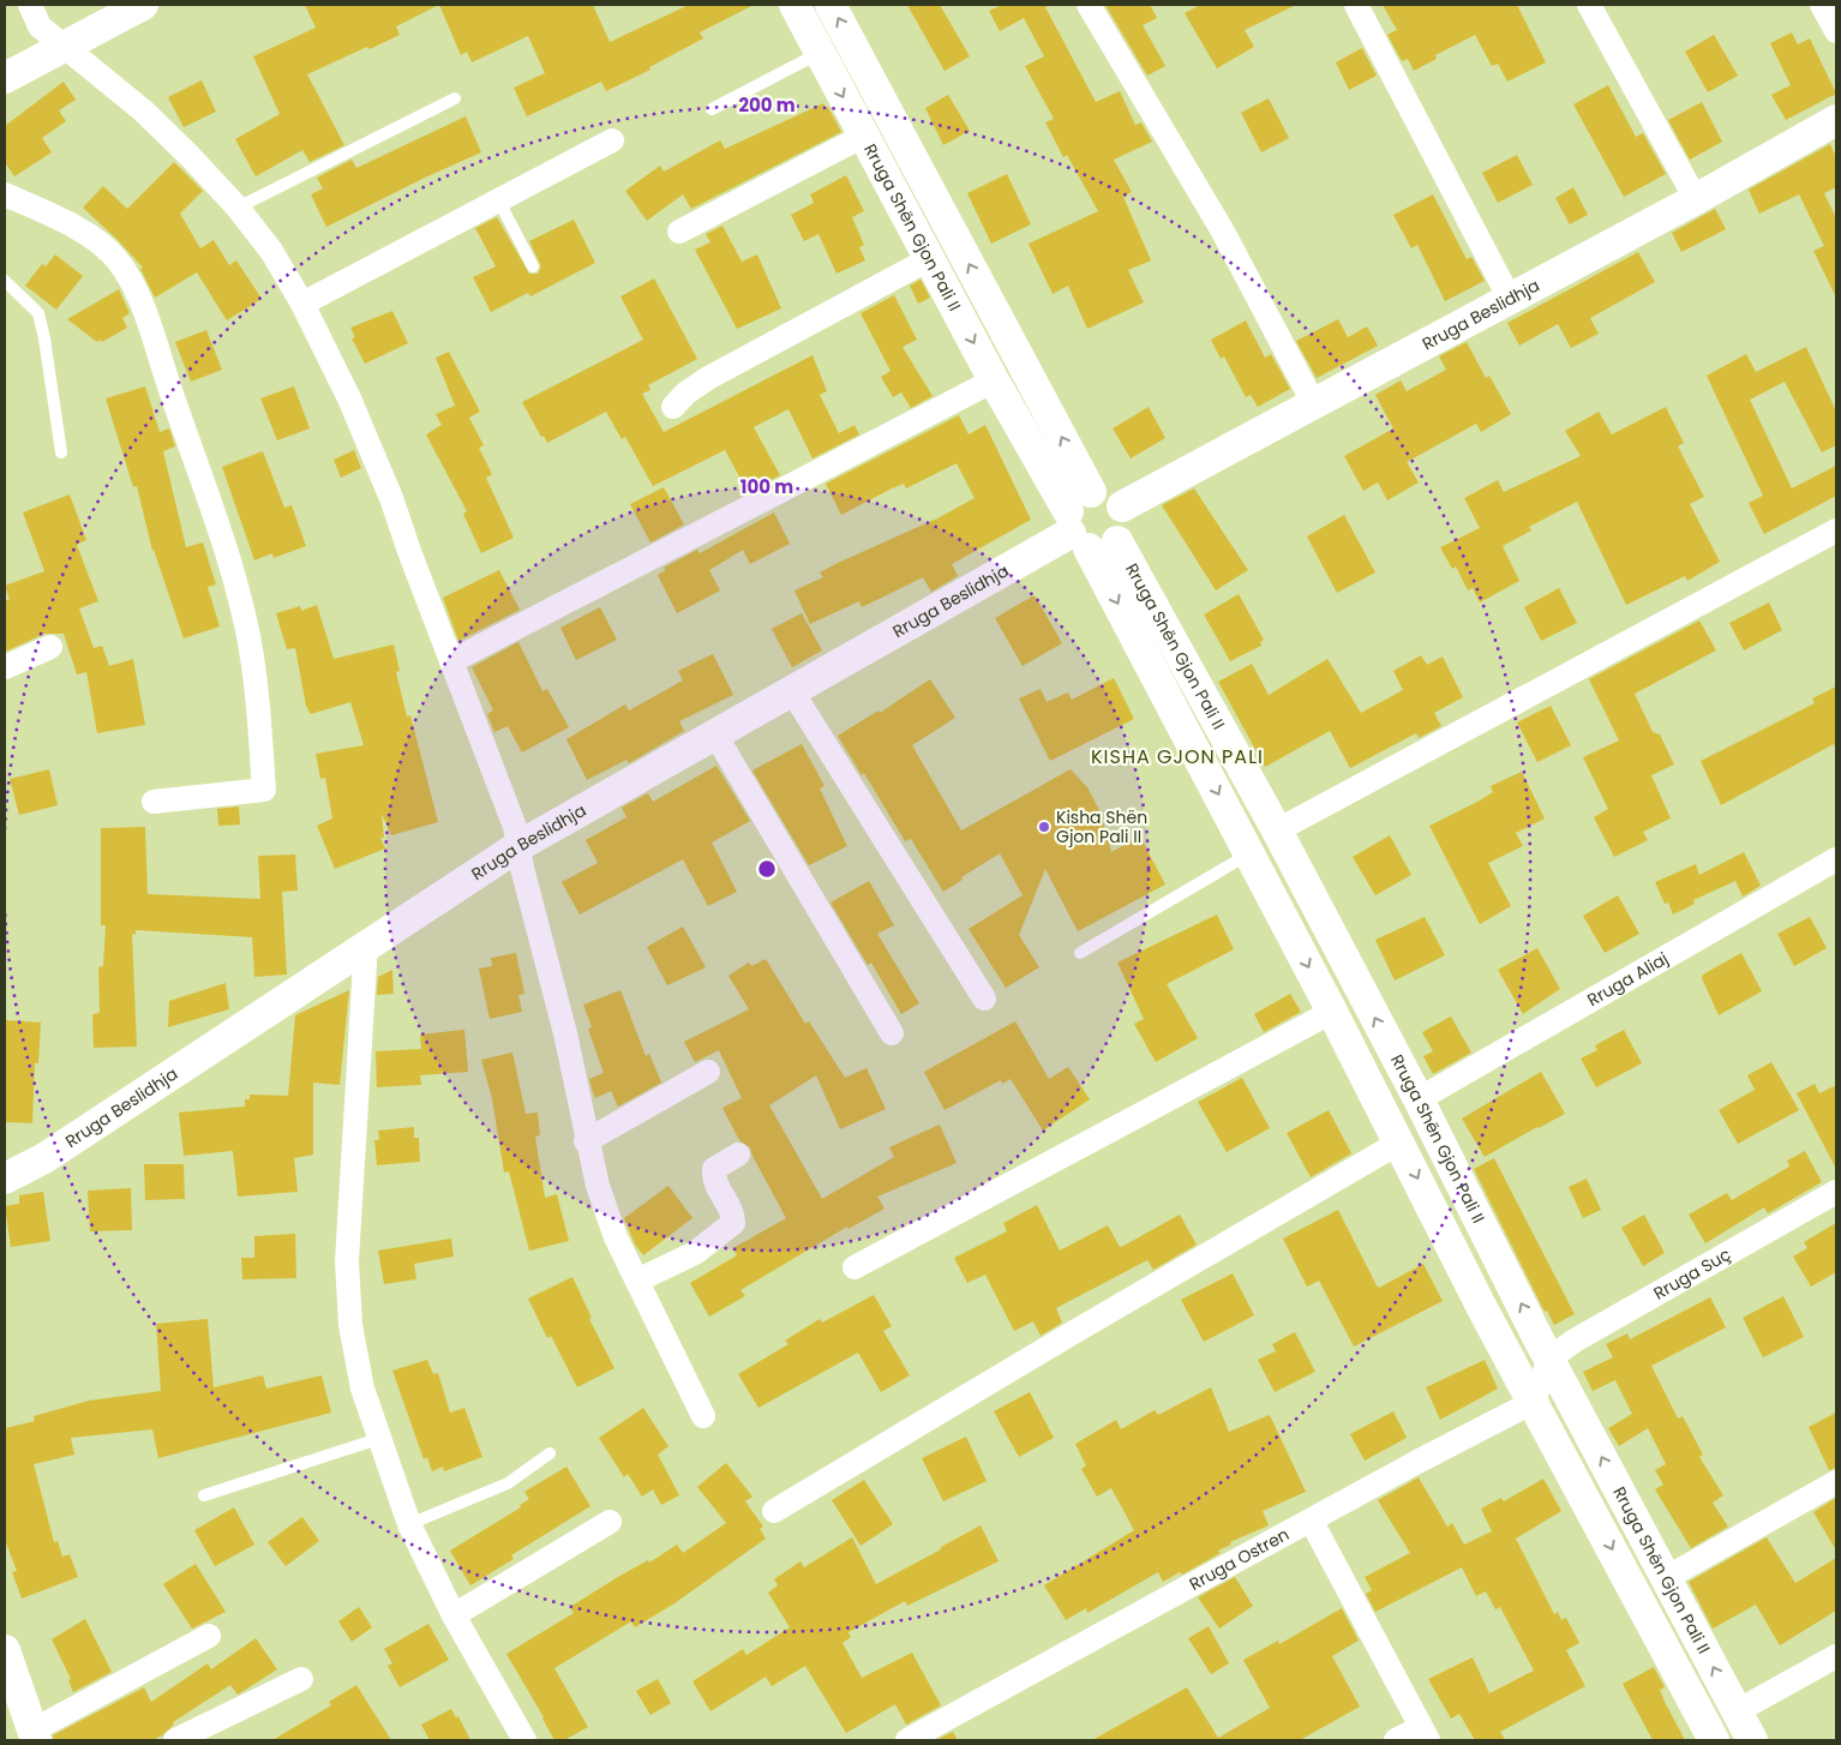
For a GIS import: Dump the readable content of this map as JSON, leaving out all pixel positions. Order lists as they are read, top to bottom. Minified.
{"streets":{"street":["Rruga Shën Gjon Pali II","Rruga Beslidhja","Rruga Aliaj","Rruga Suç","Rruga Ostren"]},"crossings":[["Rruga Shën Gjon Pali II","Rruga Beslidhja"],["Rruga Shën Gjon Pali II","Rruga Aliaj"],["Rruga Shën Gjon Pali II","Rruga Suç"],["Rruga Shën Gjon Pali II","Rruga Ostren"]],"districts":["KISHA GJON PALI"],"places":["Kisha Shën Gjon Pali II"],"rings":["200 m","100 m"]}
